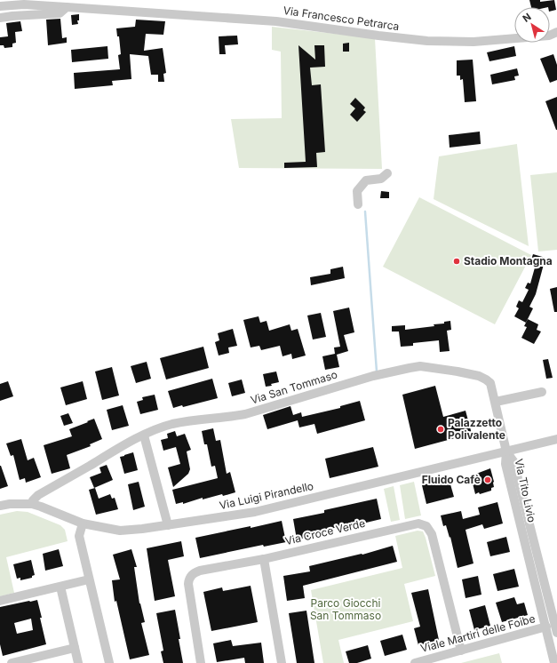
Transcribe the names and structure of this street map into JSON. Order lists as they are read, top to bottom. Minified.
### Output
{"streets":{"street":["Via Francesco Petrarca","Via San Tommaso","Via Tito Livio","Via Luigi Pirandello","Via Croce Verde","Viale Martiri delle Foibe"]},"crossings":[["Via San Tommaso","Via Tito Livio"],["Via San Tommaso","Via Luigi Pirandello"],["Via Tito Livio","Via Luigi Pirandello"],["Via Tito Livio","Viale Martiri delle Foibe"],["Via Croce Verde","Viale Martiri delle Foibe"]],"parks":["Parco Giocchi San Tommaso"],"places":["Stadio Montagna","Palazzetto Polivalente","Fluido Cafè"],"north":"top left"}
